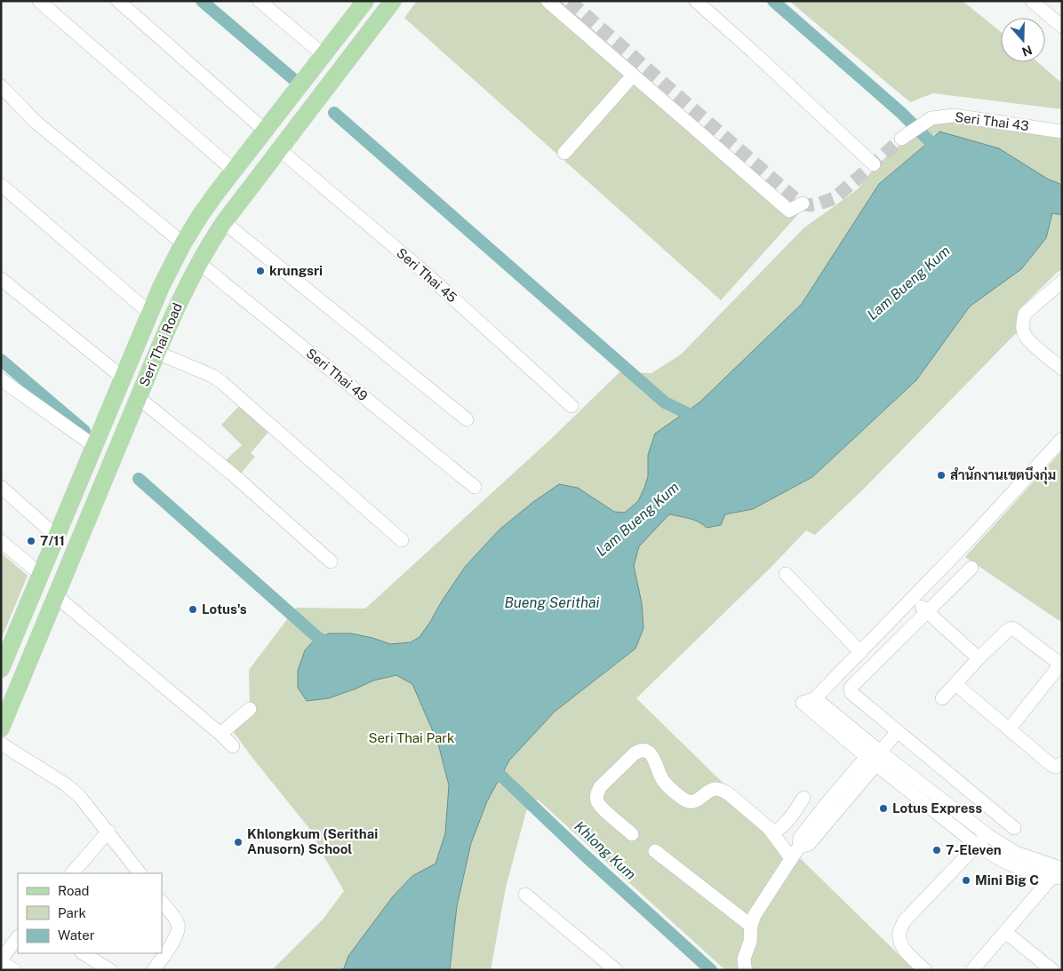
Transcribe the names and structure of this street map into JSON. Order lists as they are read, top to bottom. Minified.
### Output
{"streets":{"main road":["Seri Thai Road"],"street":["Seri Thai 43","Seri Thai 45","Seri Thai 49"]},"crossings":[["Seri Thai 45","Seri Thai Road"],["Seri Thai Road","Seri Thai 49"]],"water":["Lam Bueng Kum","Bueng Serithai","Khlong Kum"],"parks":["Seri Thai Park"],"places":["krungsri","สำนักงานเขตบึงกุ่ม","7/11","Lotus's","Lotus Express","Khlongkum (Serithai Anusorn) School","7-Eleven","Mini Big C"],"legend":["Road","Park","Water"],"north":"bottom"}
